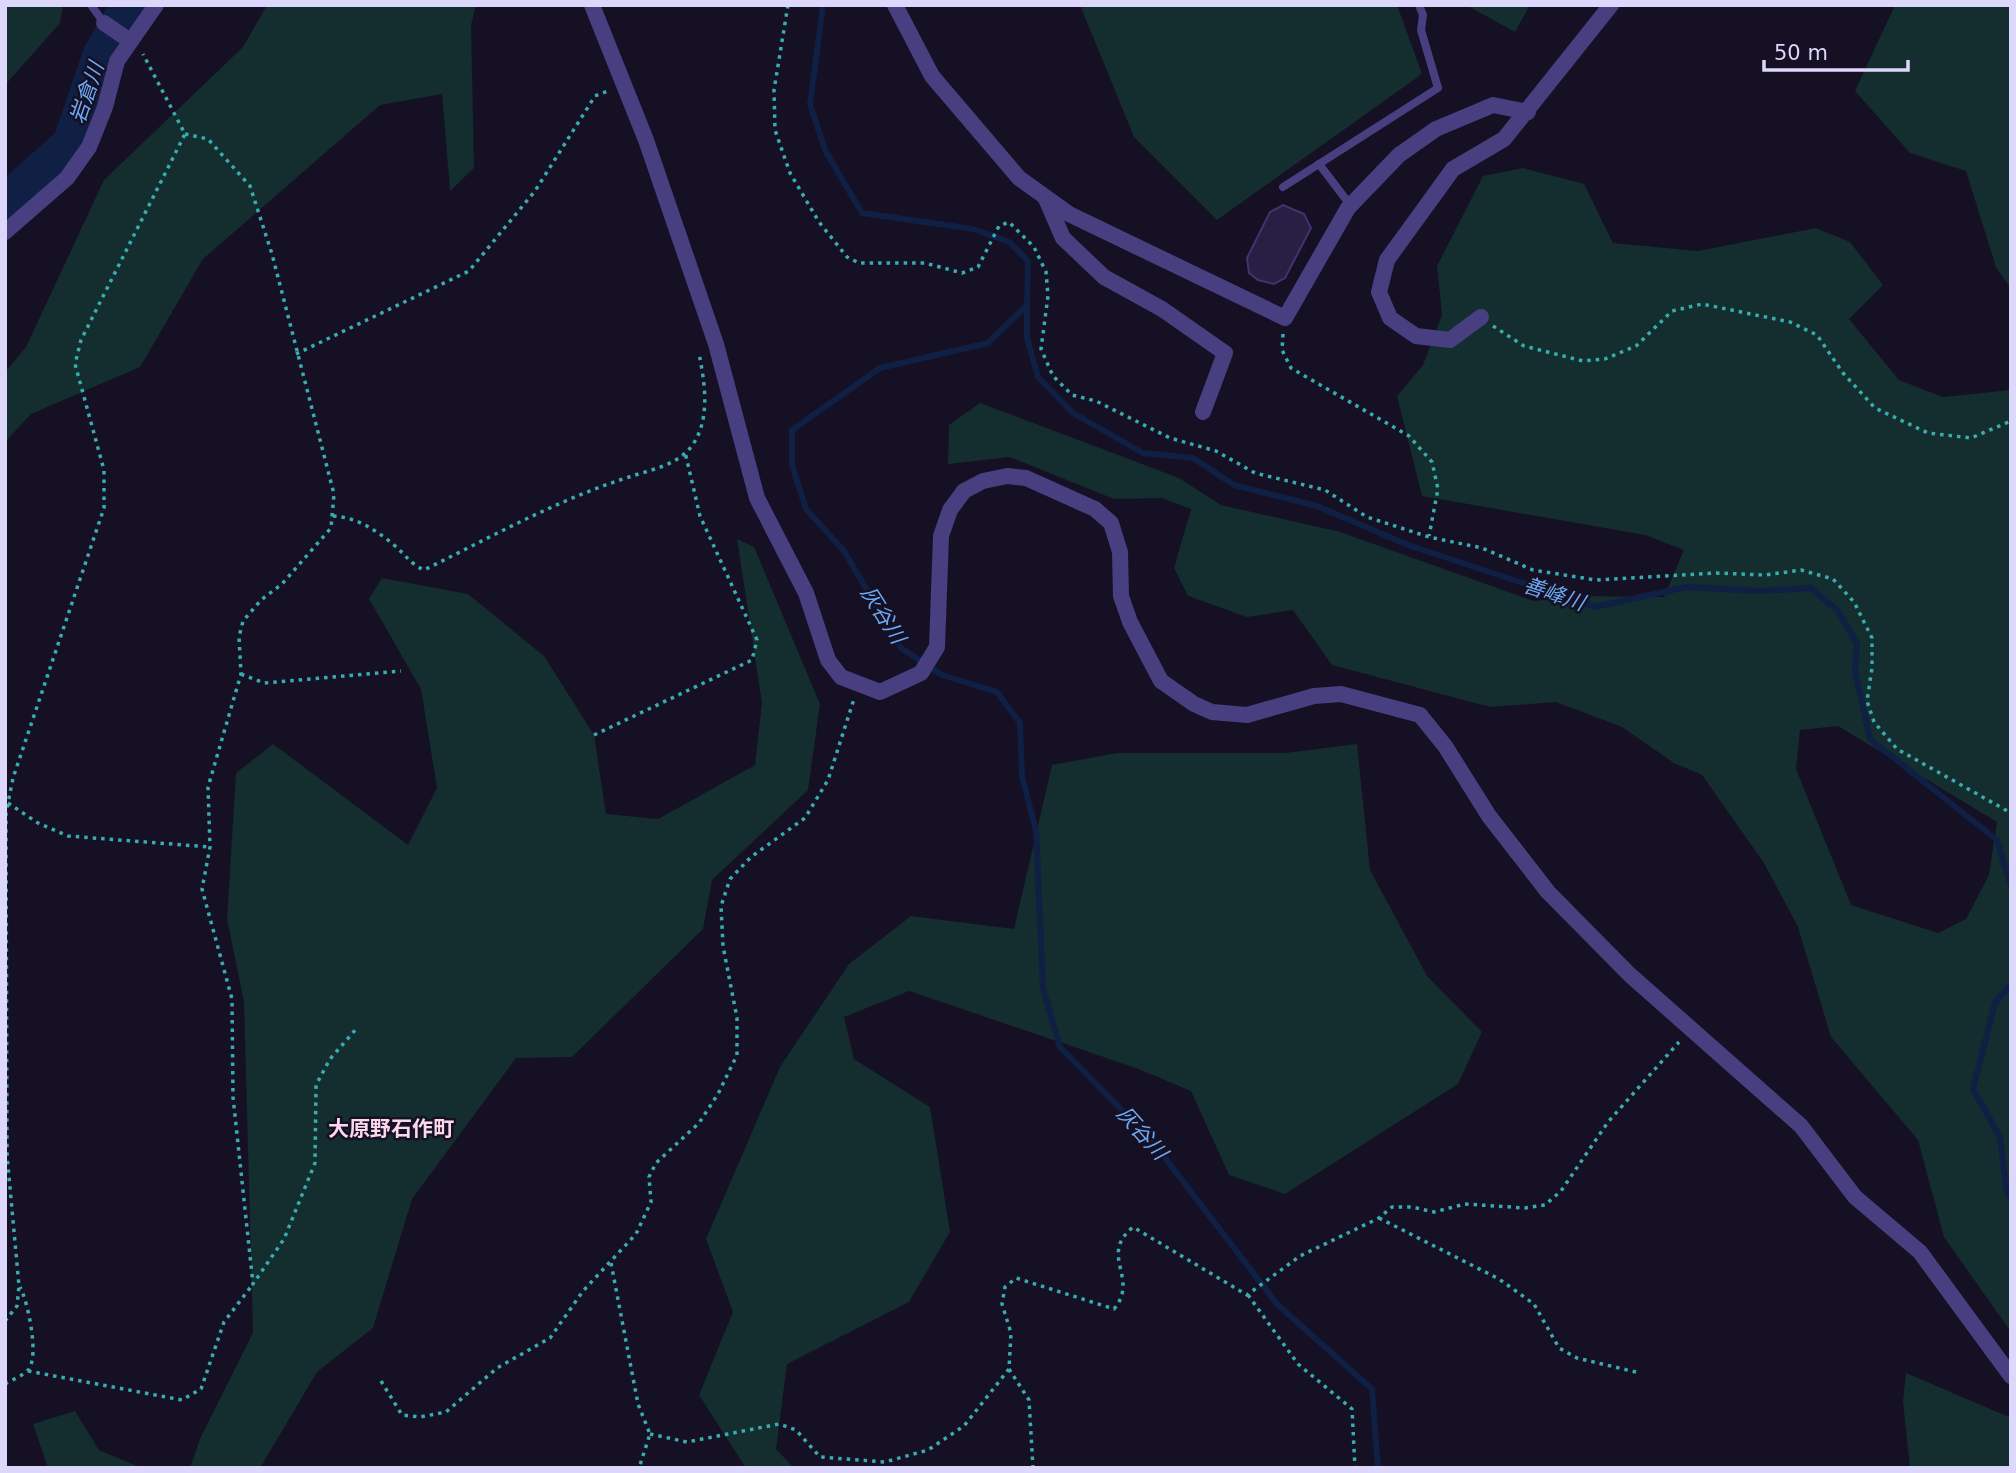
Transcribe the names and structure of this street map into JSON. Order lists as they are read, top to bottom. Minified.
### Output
{"districts":["大原野石作町"],"water":["岩倉川","善峰川","灰谷川"],"scale_bar":"50 m"}
